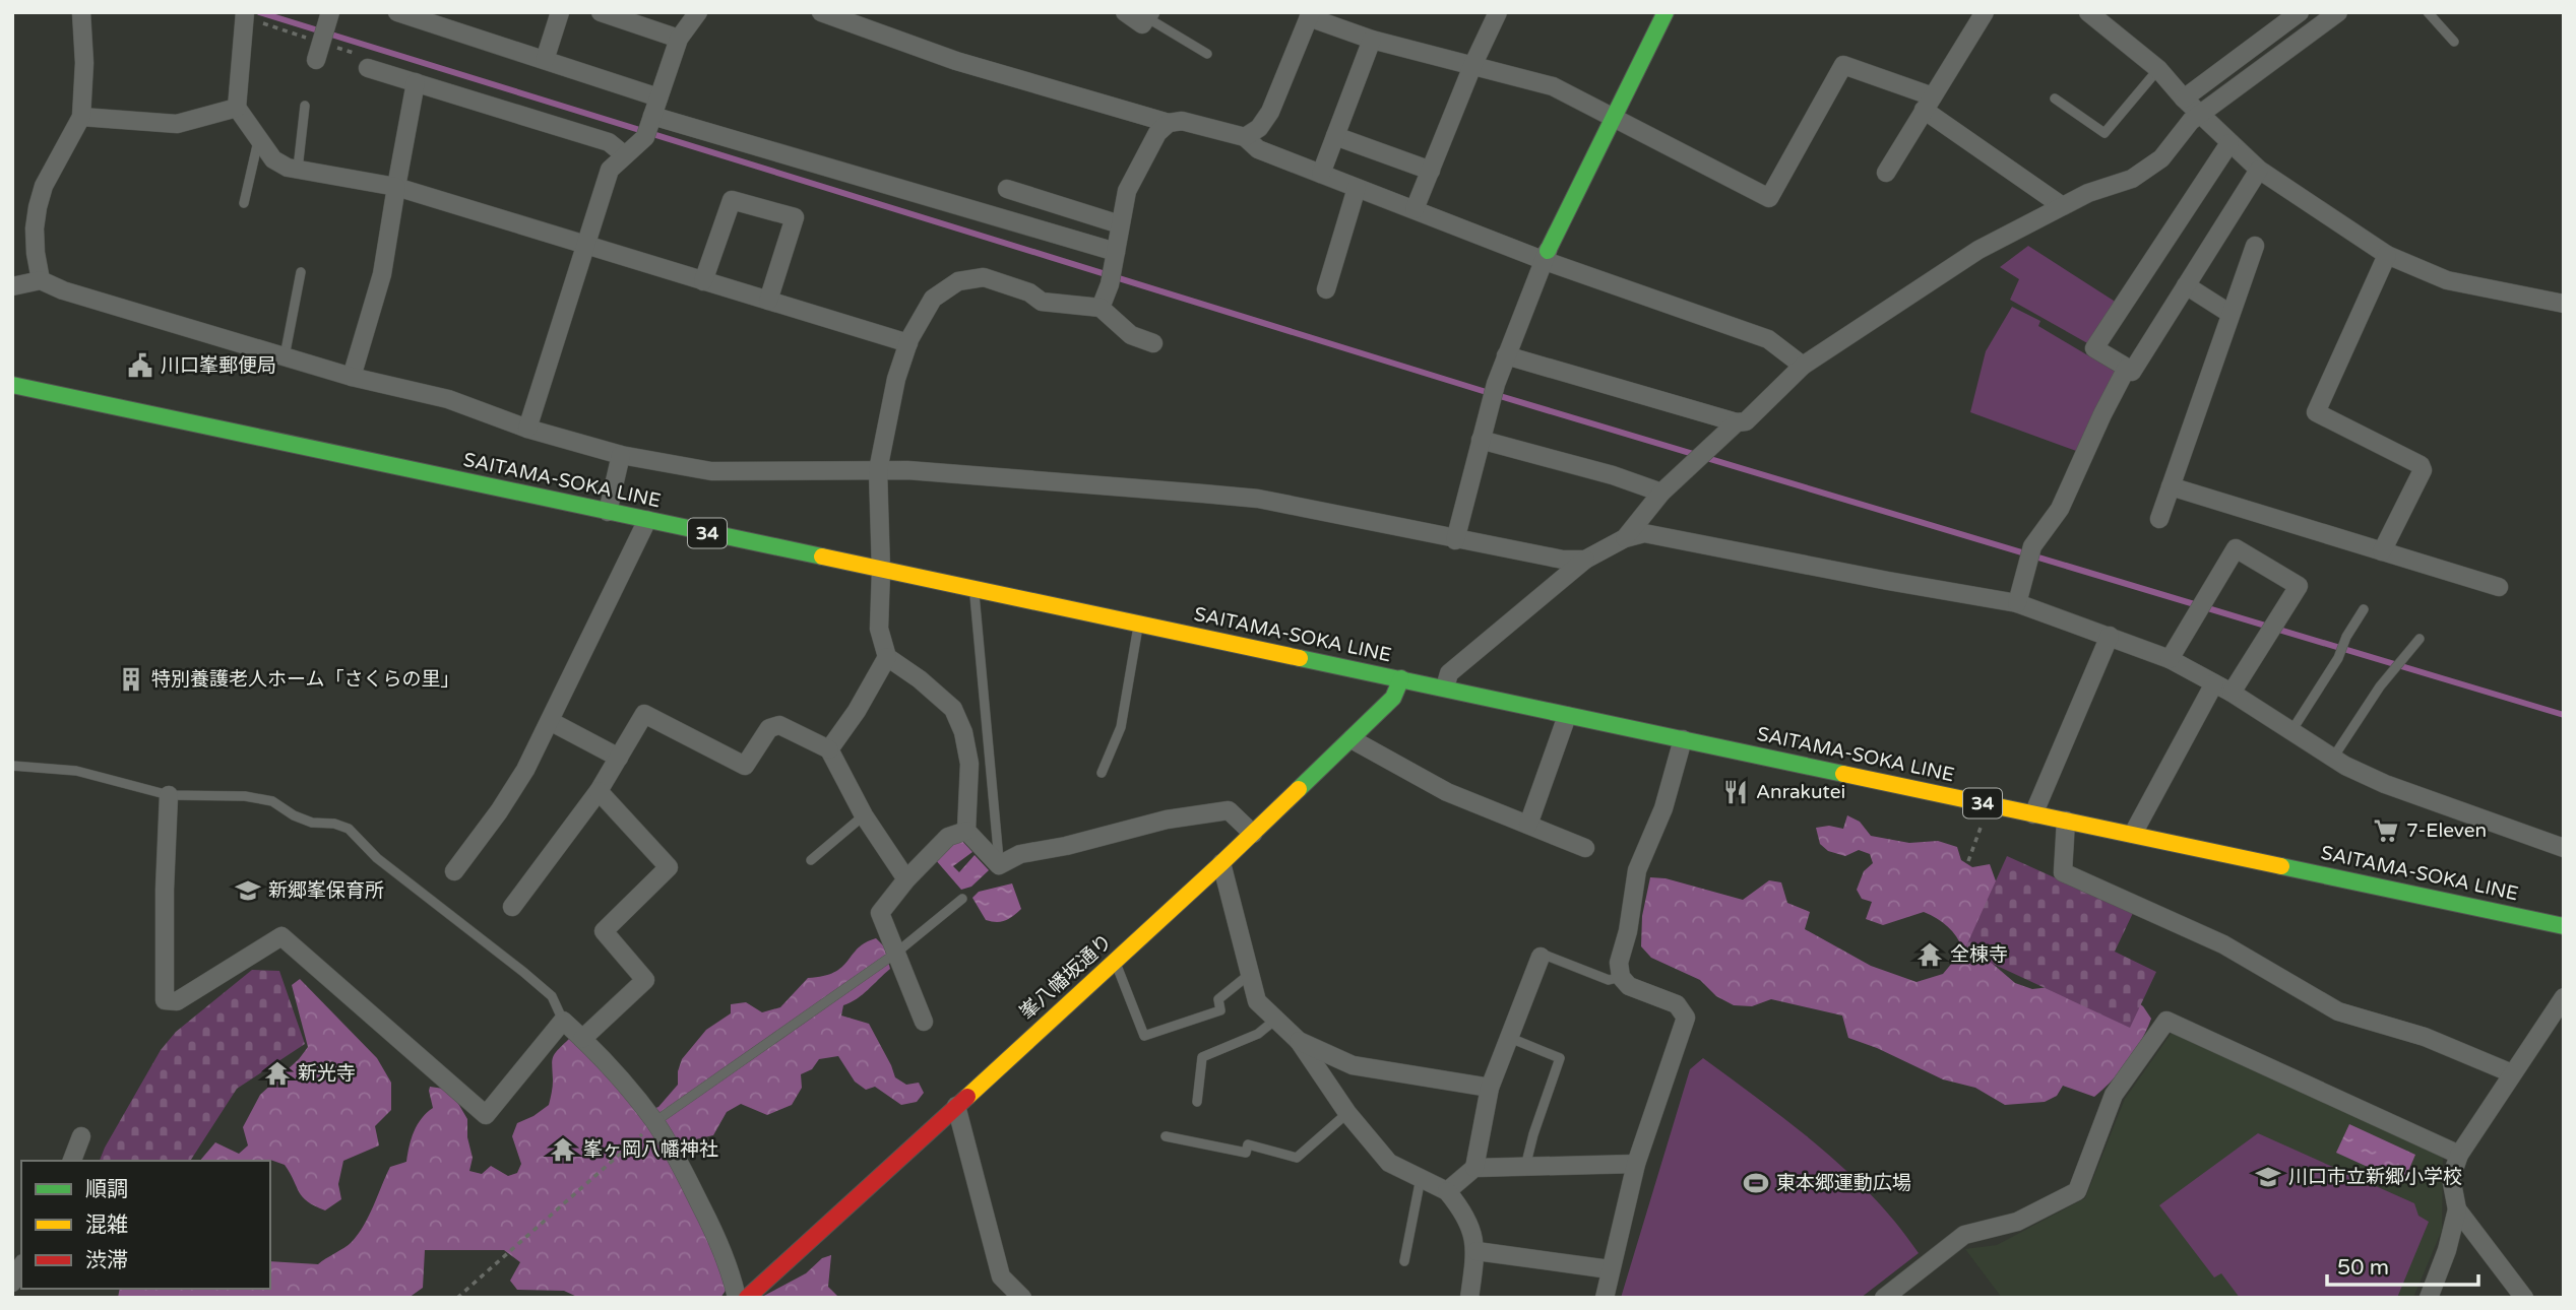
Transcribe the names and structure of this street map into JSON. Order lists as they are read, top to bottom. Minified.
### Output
{"streets":{"main road":["SAITAMA-SOKA LINE","34","峯八幡坂通り"]},"crossings":[["SAITAMA-SOKA LINE","峯八幡坂通り"]],"places":{"public building":["川口峯郵便局"],"building":["特別養護老人ホーム「さくらの里」"],"restaurant":["Anrakutei"],"supermarket":["7-Eleven"],"school or university":["新郷峯保育所","川口市立新郷小学校"],"temple":["全棟寺","新光寺","峯ヶ岡八幡神社"],"sports":["東本郷運動広場"]},"legend":["順調","混雑","渋滞"],"scale_bar":"50 m"}
